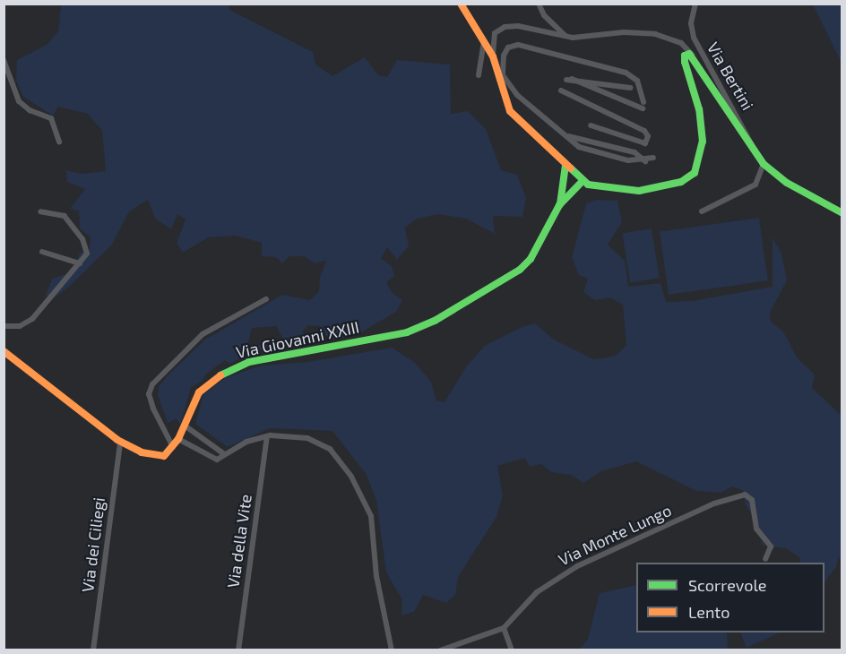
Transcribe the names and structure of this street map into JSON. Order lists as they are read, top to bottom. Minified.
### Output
{"streets":{"street":["Via Bertini","Via Giovanni XXIII","Via Monte Lungo","Via della Vite","Via dei Ciliegi"]},"legend":["Scorrevole","Lento"]}
